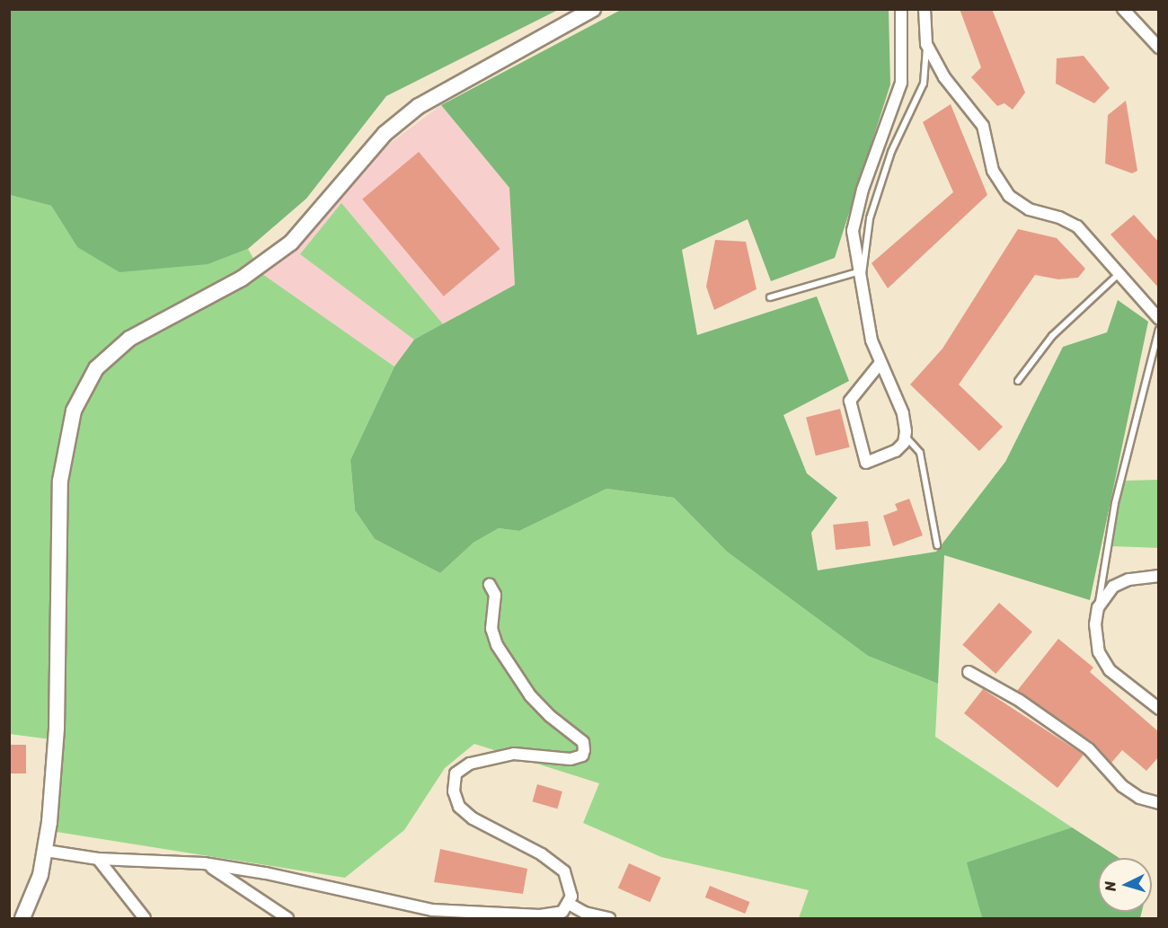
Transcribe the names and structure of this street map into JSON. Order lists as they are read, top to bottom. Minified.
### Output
{"north":"left"}
